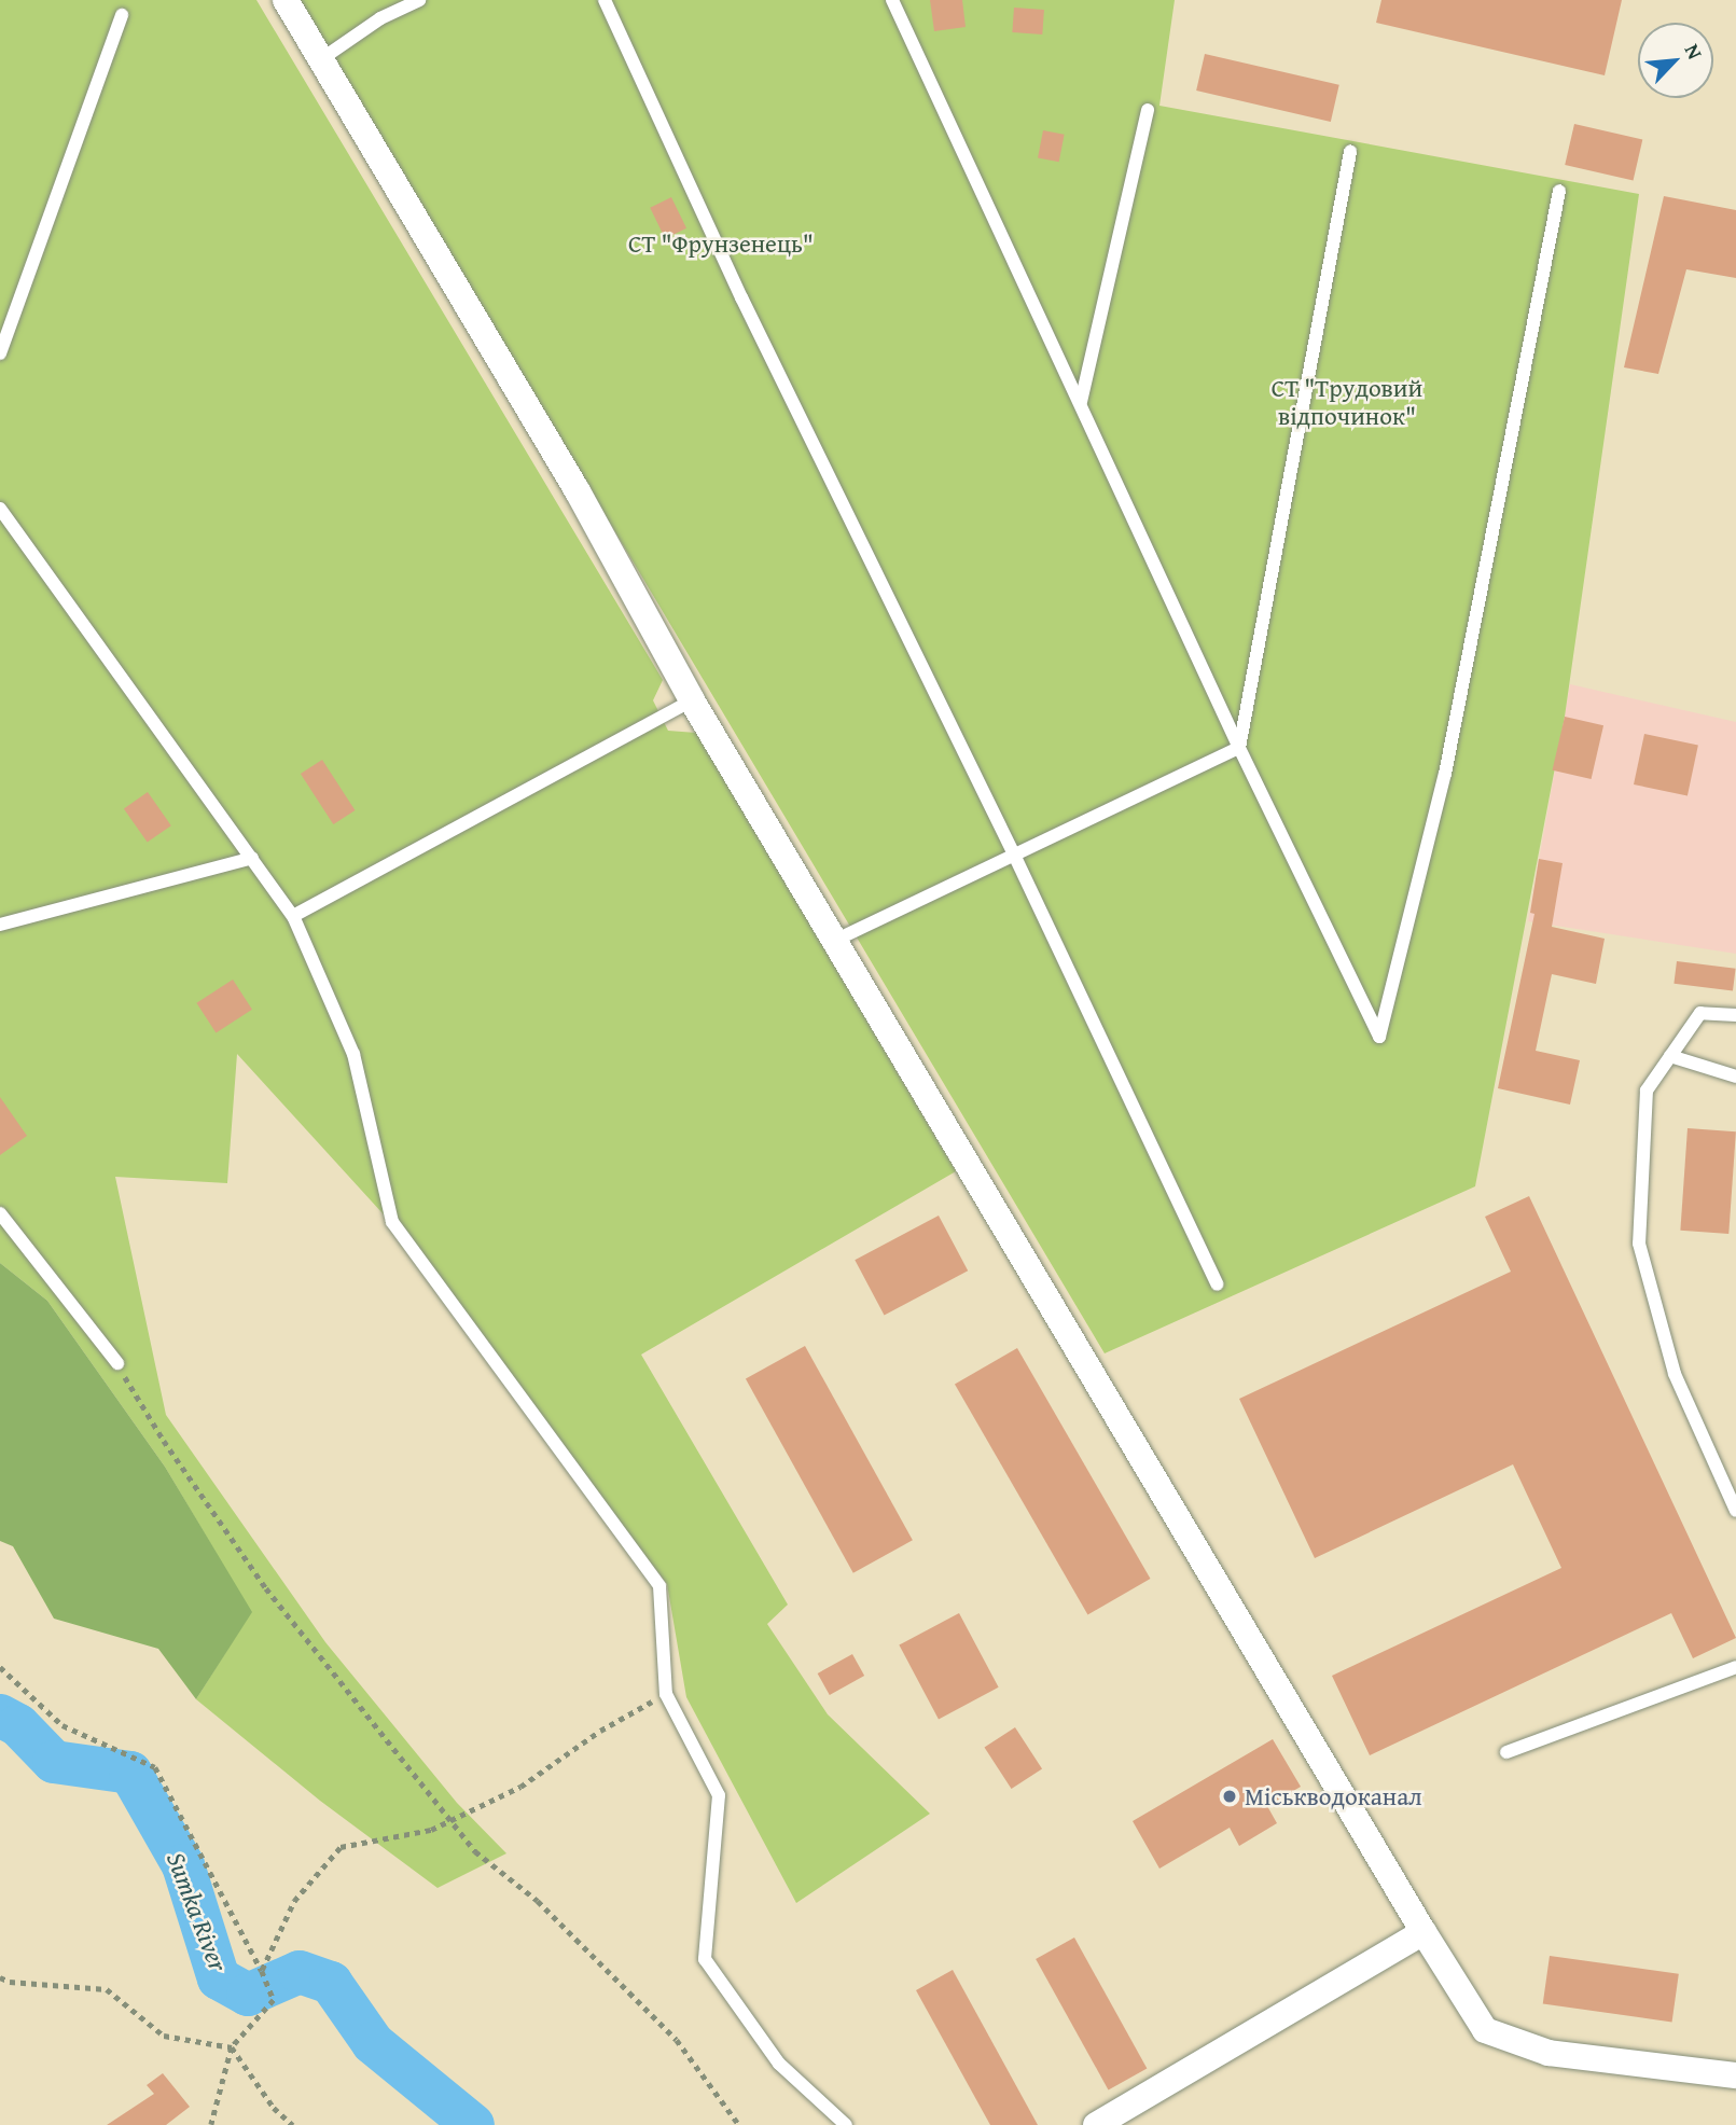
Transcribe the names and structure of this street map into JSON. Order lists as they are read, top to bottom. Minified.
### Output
{"water":["Sumka River"],"parks":["СТ \"Фрунзенець\"","СТ \"Трудовий відпочинок\""],"places":["Міськводоканал"],"north":"top right"}
